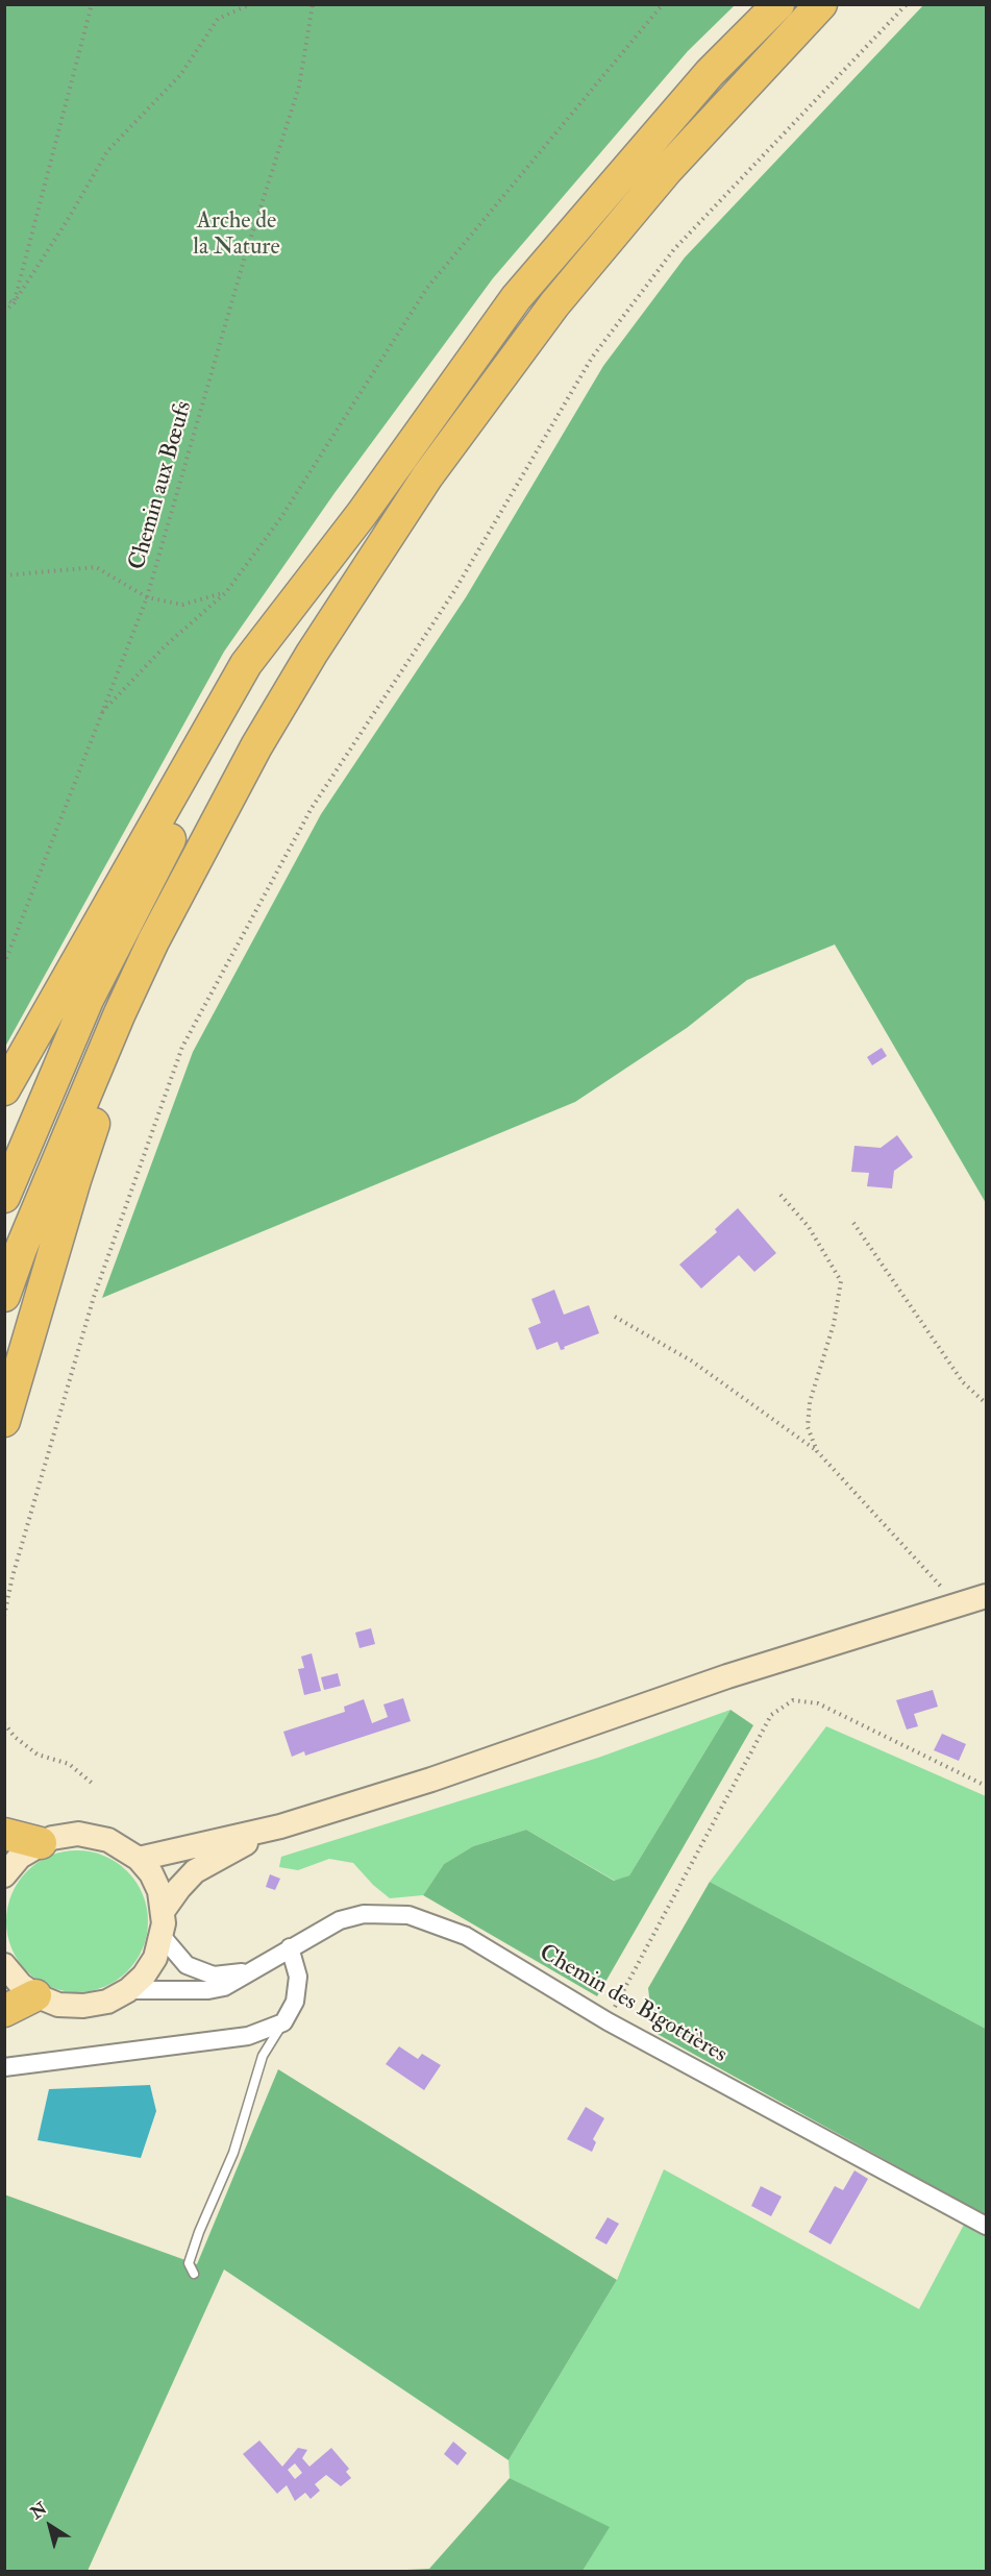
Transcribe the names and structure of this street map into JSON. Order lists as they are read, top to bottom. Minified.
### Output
{"streets":{"street":["Chemin des Bigottières"],"path":["Chemin aux Bœufs"]},"parks":["Arche de la Nature"],"north":"top left"}
